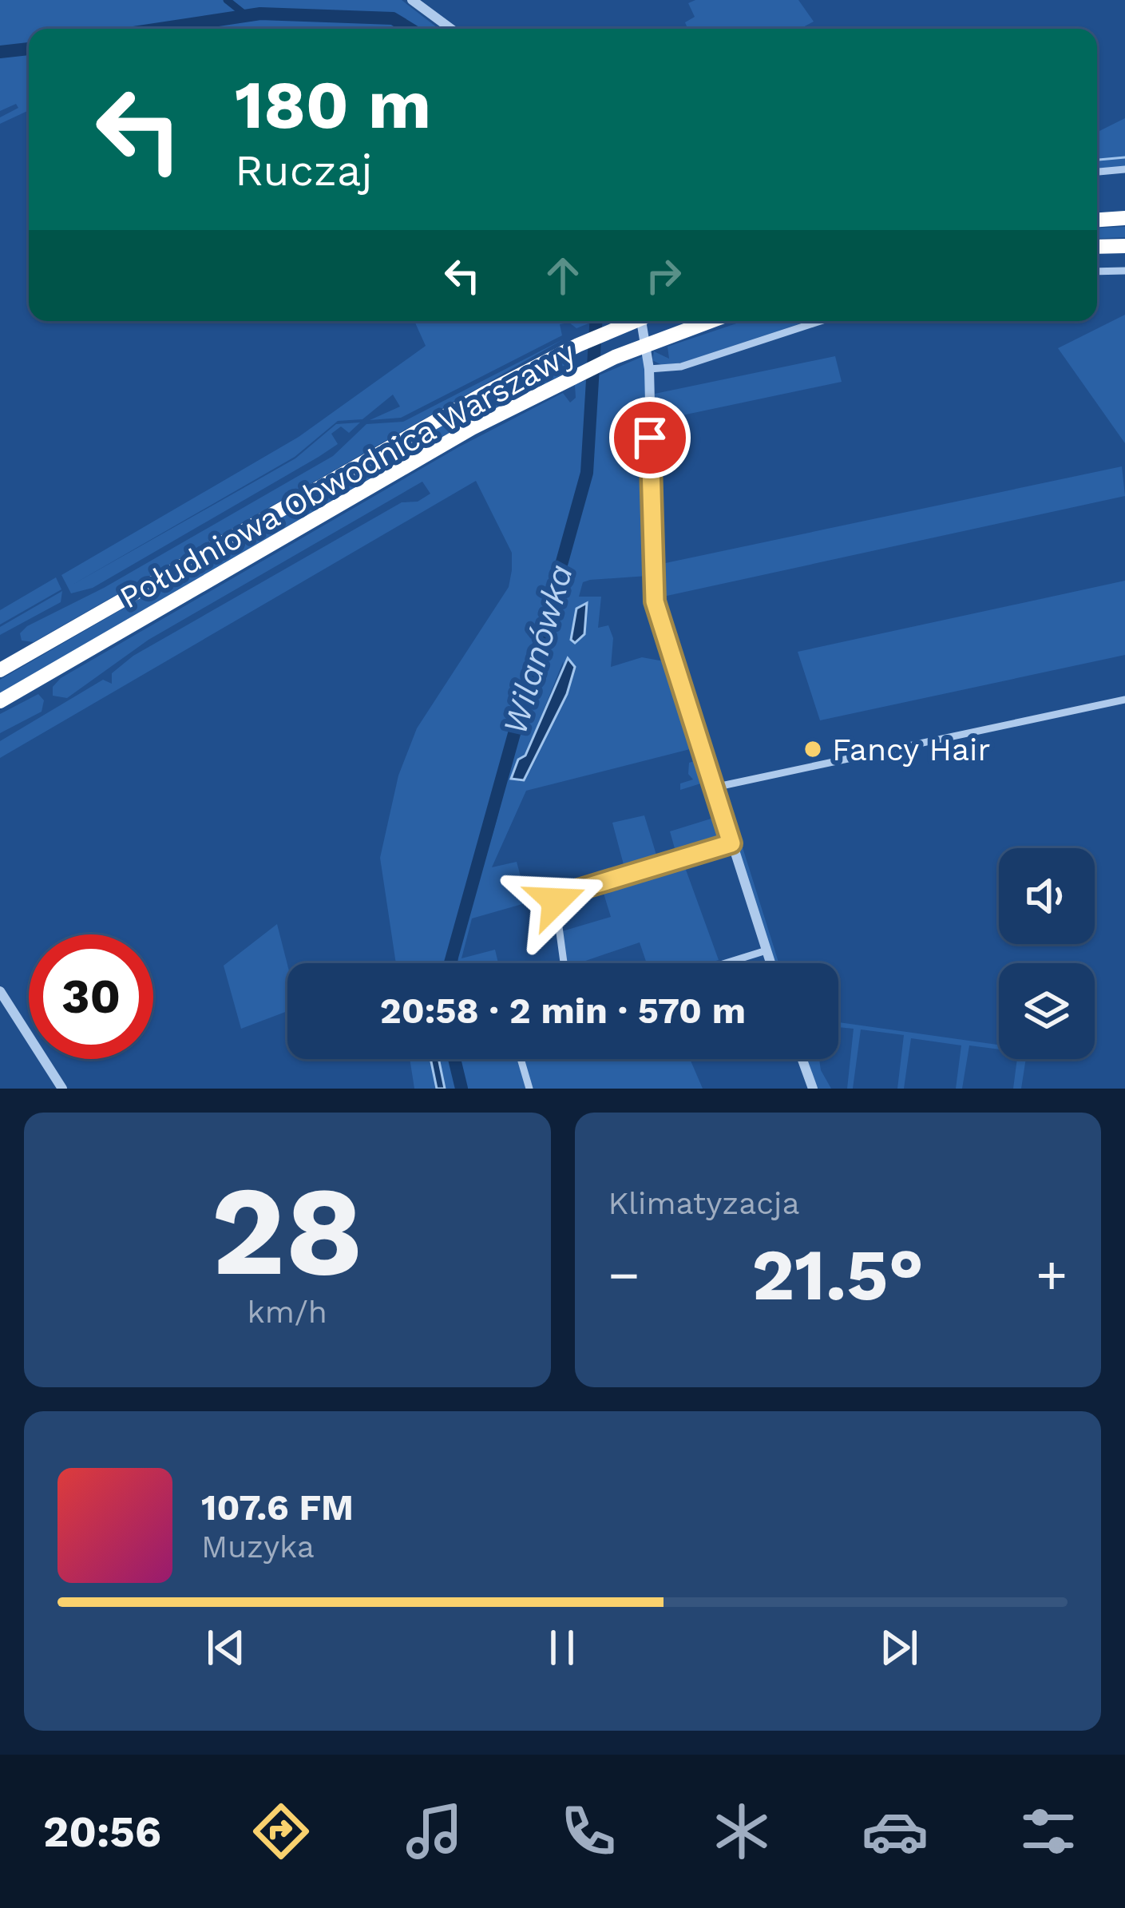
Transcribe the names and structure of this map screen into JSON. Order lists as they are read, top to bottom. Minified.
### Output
{"streets":{"highway":["Południowa Obwodnica Warszawy"]},"water":["Wilanówka"],"places":["Fancy Hair"],"page":{"turn":["180 m","Ruczaj"],"limit":"30","trip":"20:58 · 2 min · 570 m","tile":[["28","km/h"],"Klimatyzacja"],"heat":["−","21.5°","+"],"song":["107.6 FM","Muzyka"],"tabs":"20:56"}}
